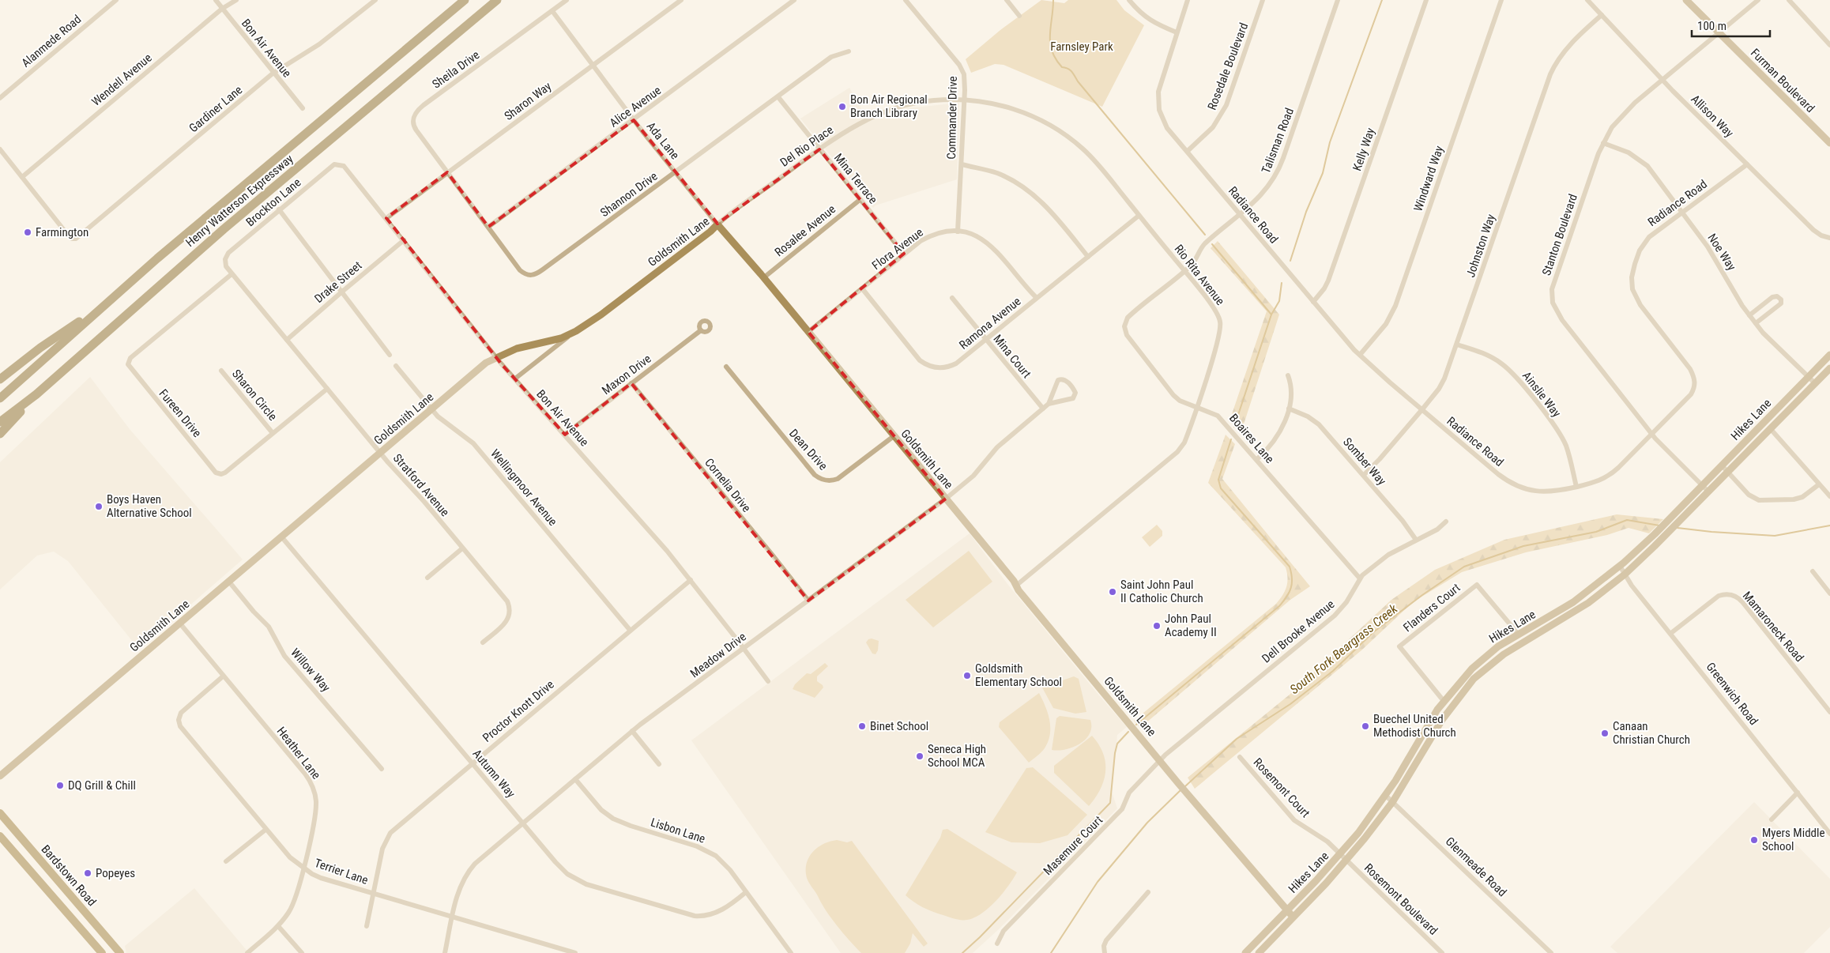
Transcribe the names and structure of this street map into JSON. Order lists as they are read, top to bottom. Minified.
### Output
{"streets":{"highway":["Henry Watterson Expressway"],"main road":["Bardstown Road"],"street":["Alanmede Road","Bon Air Avenue","Rosedale Boulevard","Sheila Drive","Wendell Avenue","Furman Boulevard","Sharon Way","Alice Avenue","Gardiner Lane","Allison Way","Commander Drive","Ada Lane","Talisman Road","Del Rio Place","Kelly Way","Mina Terrace","Windward Way","Shannon Drive","Brockton Lane","Radiance Road","Rosalee Avenue","Stanton Boulevard","Goldsmith Lane","Johnston Way","Flora Avenue","Noe Way","Rio Rita Avenue","Drake Street","Ramona Avenue","Mina Court","Maxon Drive","Ainslie Way","Sharon Circle","Fureen Drive","Hikes Lane","Boaires Lane","Dean Drive","Somber Way","Stratford Avenue","Cornelia Drive","Wellingmoor Avenue","Flanders Court","Mamaroneck Road","Dell Brooke Avenue","Meadow Drive","Willow Way","Greenwich Road","Proctor Knott Drive","Heather Lane","Autumn Way","Rosemont Court","Lisbon Lane","Masemure Court","Glenmeade Road","Terrier Lane","Rosemont Boulevard"]},"crossings":[["Bon Air Avenue","Wendell Avenue"],["Bon Air Avenue","Sharon Way"],["Bon Air Avenue","Gardiner Lane"],["Bon Air Avenue","Brockton Lane"],["Bon Air Avenue","Goldsmith Lane"],["Bon Air Avenue","Drake Street"],["Bon Air Avenue","Maxon Drive"],["Bon Air Avenue","Meadow Drive"],["Bon Air Avenue","Proctor Knott Drive"],["Rosedale Boulevard","Radiance Road"],["Sheila Drive","Sharon Way"],["Sheila Drive","Ada Lane"],["Sheila Drive","Shannon Drive"],["Wendell Avenue","Gardiner Lane"],["Furman Boulevard","Stanton Boulevard"],["Sharon Way","Ada Lane"],["Sharon Way","Shannon Drive"],["Alice Avenue","Ada Lane"],["Alice Avenue","Shannon Drive"],["Allison Way","Radiance Road"],["Allison Way","Stanton Boulevard"],["Allison Way","Johnston Way"],["Commander Drive","Del Rio Place"],["Commander Drive","Flora Avenue"],["Commander Drive","Rio Rita Avenue"],["Ada Lane","Del Rio Place"],["Ada Lane","Shannon Drive"],["Ada Lane","Goldsmith Lane"],["Talisman Road","Radiance Road"],["Talisman Road","Rio Rita Avenue"],["Talisman Road","Boaires Lane"],["Del Rio Place","Mina Terrace"],["Del Rio Place","Goldsmith Lane"],["Del Rio Place","Rio Rita Avenue"],["Kelly Way","Radiance Road"],["Mina Terrace","Shannon Drive"],["Mina Terrace","Rosalee Avenue"],["Mina Terrace","Flora Avenue"],["Windward Way","Radiance Road"],["Brockton Lane","Stratford Avenue"],["Radiance Road","Stanton Boulevard"],["Radiance Road","Johnston Way"],["Radiance Road","Noe Way"],["Radiance Road","Ainslie Way"],["Rosalee Avenue","Goldsmith Lane"],["Stanton Boulevard","Noe Way"],["Stanton Boulevard","Hikes Lane"],["Goldsmith Lane","Flora Avenue"],["Goldsmith Lane","Rio Rita Avenue"],["Goldsmith Lane","Hikes Lane"],["Goldsmith Lane","Dean Drive"],["Goldsmith Lane","Stratford Avenue"],["Goldsmith Lane","Wellingmoor Avenue"],["Goldsmith Lane","Dell Brooke Avenue"],["Goldsmith Lane","Meadow Drive"],["Goldsmith Lane","Willow Way"],["Goldsmith Lane","Heather Lane"],["Goldsmith Lane","Autumn Way"],["Goldsmith Lane","Masemure Court"],["Johnston Way","Ainslie Way"],["Johnston Way","Somber Way"],["Flora Avenue","Ramona Avenue"],["Noe Way","Hikes Lane"],["Rio Rita Avenue","Ramona Avenue"],["Rio Rita Avenue","Boaires Lane"],["Drake Street","Stratford Avenue"],["Ramona Avenue","Mina Court"],["Mina Court","Meadow Drive"],["Maxon Drive","Cornelia Drive"],["Sharon Circle","Fureen Drive"],["Fureen Drive","Stratford Avenue"],["Hikes Lane","Flanders Court"],["Hikes Lane","Greenwich Road"],["Hikes Lane","Rosemont Court"],["Hikes Lane","Glenmeade Road"],["Hikes Lane","Rosemont Boulevard"],["Boaires Lane","Dell Brooke Avenue"],["Somber Way","Dell Brooke Avenue"],["Cornelia Drive","Meadow Drive"],["Wellingmoor Avenue","Proctor Knott Drive"],["Mamaroneck Road","Greenwich Road"],["Dell Brooke Avenue","Masemure Court"],["Meadow Drive","Autumn Way"],["Meadow Drive","Lisbon Lane"],["Meadow Drive","Terrier Lane"],["Proctor Knott Drive","Autumn Way"],["Proctor Knott Drive","Terrier Lane"],["Heather Lane","Terrier Lane"],["Autumn Way","Lisbon Lane"],["Rosemont Court","Rosemont Boulevard"]],"water":["South Fork Beargrass Creek"],"parks":["Farnsley Park"],"places":["Bon Air Regional Branch Library","Farmington","Boys Haven Alternative School","Saint John Paul II Catholic Church","John Paul Academy II","Goldsmith Elementary School","Binet School","Buechel United Methodist Church","Canaan Christian Church","Seneca High School MCA","DQ Grill & Chill","Myers Middle School","Popeyes"],"scale_bar":"100 m"}
